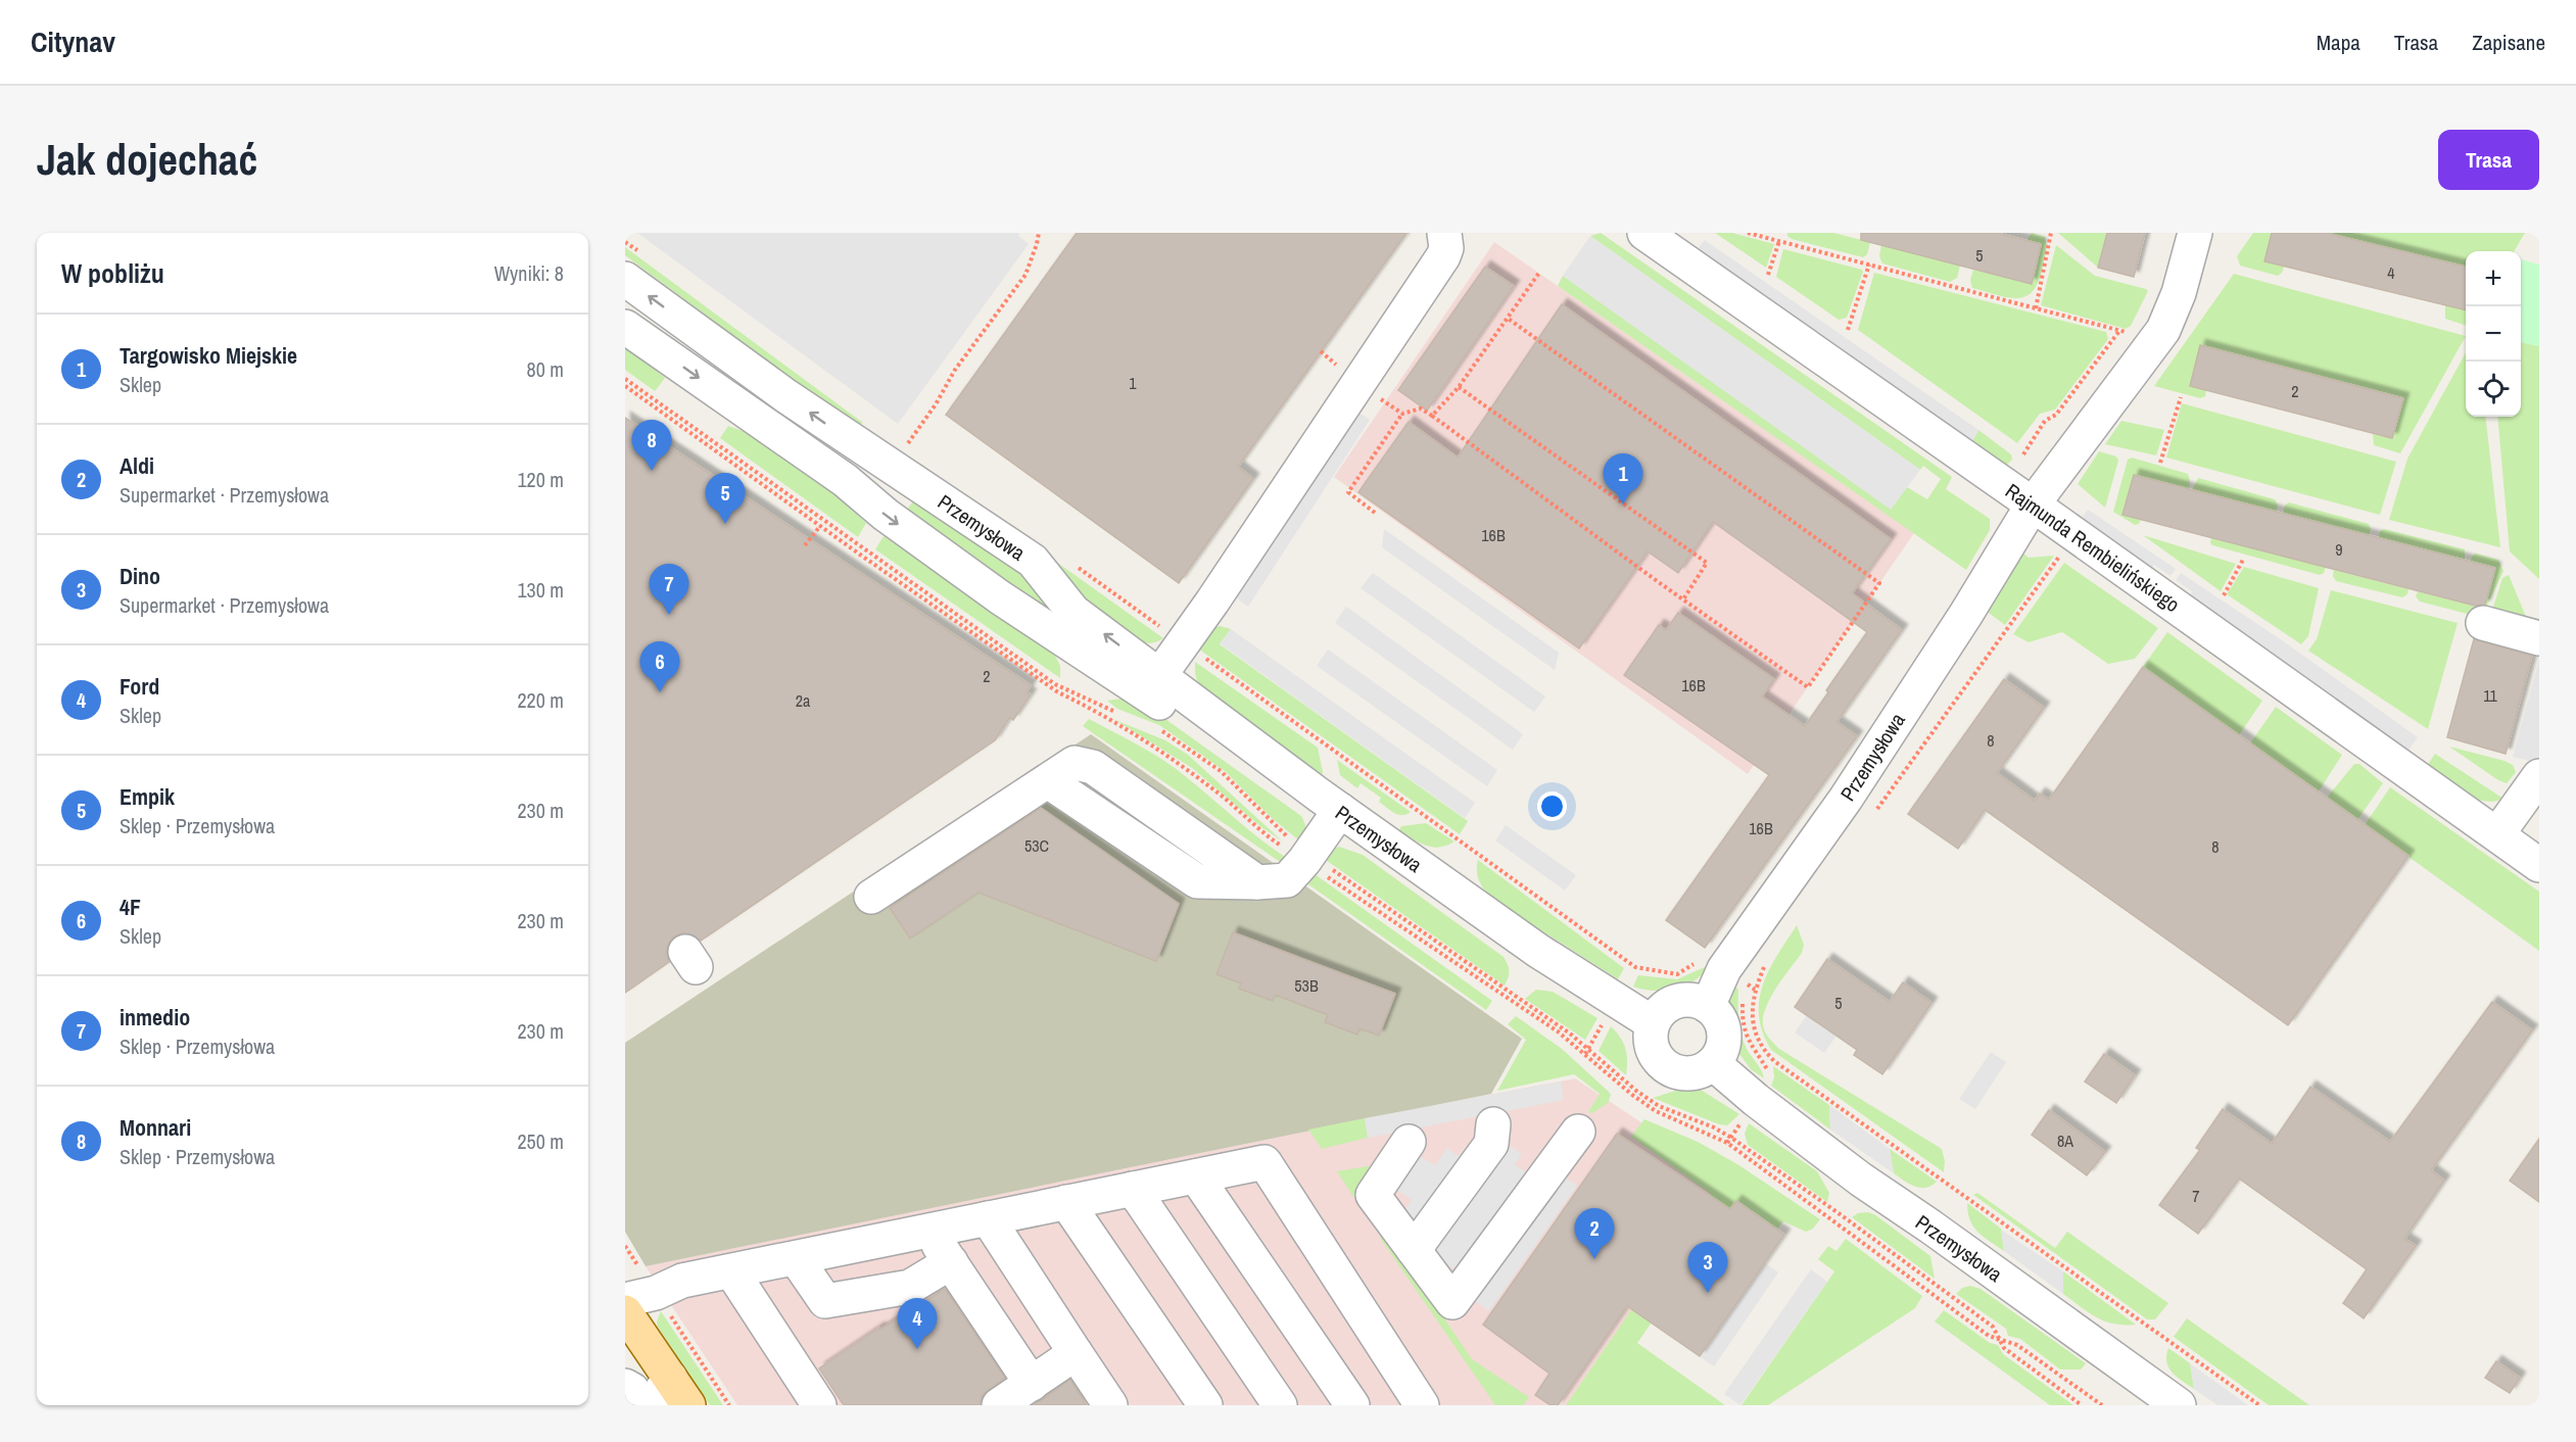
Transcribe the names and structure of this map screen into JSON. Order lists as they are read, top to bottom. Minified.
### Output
{"streets":{"street":["Przemysłowa","Rajmunda Rembielińskiego"]},"crossings":[["Przemysłowa","Rajmunda Rembielińskiego"]],"house_numbers":["5","4","1","2","16B","9","2","16B","11","2a","8","16B","53C","8","53B","5","8A","7"],"page":{"header":"Citynav","nav":["Mapa","Trasa","Zapisane"],"buttons":"Trasa","title":"Jak dojechać","heading":["W pobliżu","Wyniki: 8"],"map_buttons":["+","−"],"list":[{"mark":"1","name":"Targowisko Miejskie","note":"Sklep","value":"80 m"},{"mark":"2","name":"Aldi","note":"Supermarket · Przemysłowa","value":"120 m"},{"mark":"3","name":"Dino","note":"Supermarket · Przemysłowa","value":"130 m"},{"mark":"4","name":"Ford","note":"Sklep","value":"220 m"},{"mark":"5","name":"Empik","note":"Sklep · Przemysłowa","value":"230 m"},{"mark":"6","name":"4F","note":"Sklep","value":"230 m"},{"mark":"7","name":"inmedio","note":"Sklep · Przemysłowa","value":"230 m"},{"mark":"8","name":"Monnari","note":"Sklep · Przemysłowa","value":"250 m"}],"pins":["8","1","5","7","6","2","3","4"]}}
